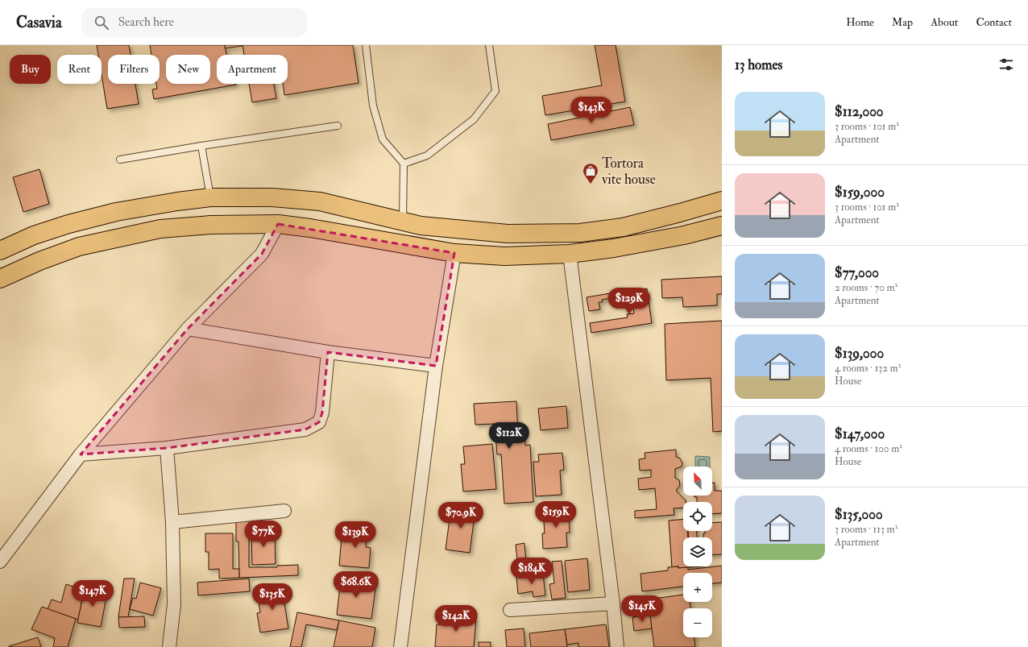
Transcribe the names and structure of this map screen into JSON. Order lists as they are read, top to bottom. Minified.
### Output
{"places":{"shop":["Tortora vite house"]},"north":"top left","page":{"header":"Casavia","search":"Search here","nav":["Home","Map","About","Contact"],"heading":"13 homes","chip":["Buy","Rent","Filters","New","Apartment"],"list":[{"name":"$112,000","note":"3 rooms · 101 m² · Apartment"},{"name":"$159,000","note":"3 rooms · 101 m² · Apartment"},{"name":"$77,000","note":"2 rooms · 70 m² · Apartment"},{"name":"$139,000","note":"4 rooms · 132 m² · House"},{"name":"$147,000","note":"4 rooms · 100 m² · House"},{"name":"$135,000","note":"3 rooms · 113 m² · Apartment"}],"price":["$143K","$129K","$112K","$159K","$70.9K","$77K","$139K","$184K","$68.6K","$147K","$135K","$145K","$142K"],"map_buttons":["+","−"]}}
